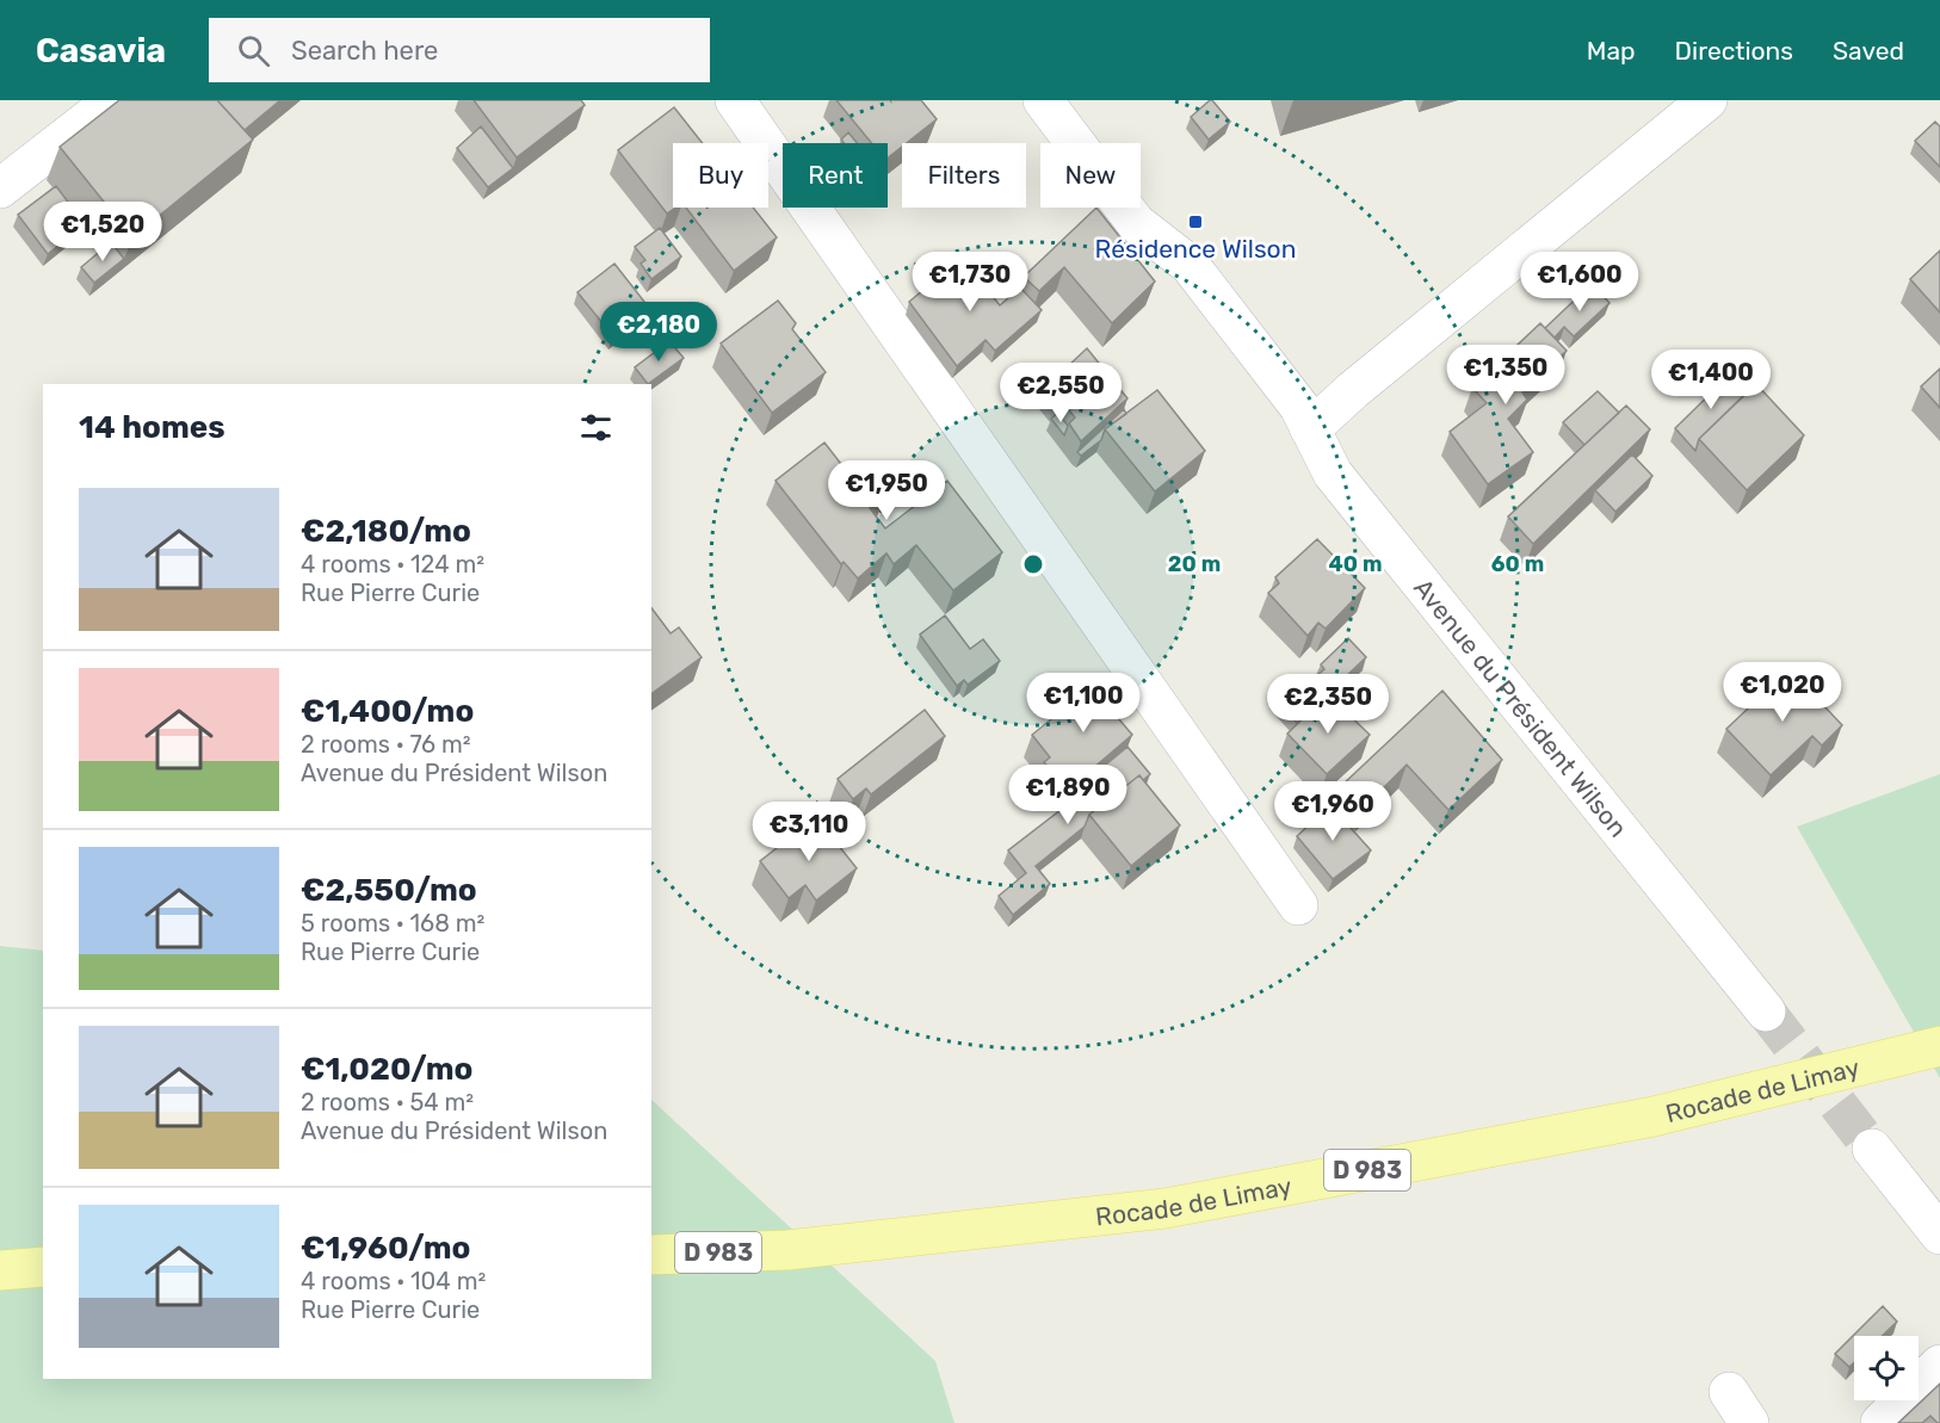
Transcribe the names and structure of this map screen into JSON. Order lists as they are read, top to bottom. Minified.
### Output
{"streets":{"main road":["Rocade de Limay","D 983"],"street":["Avenue du Président Wilson"]},"places":{"transit":["Résidence Wilson"]},"page":{"header":"Casavia","search":"Search here","nav":["Map","Directions","Saved"],"chip":["Buy","Rent","Filters","New"],"price":["€1,520","€1,730","€1,600","€2,180","€1,350","€1,400","€2,550","€1,950","€1,020","€1,100","€2,350","€1,890","€1,960","€3,110"],"heading":"14 homes","list":[{"name":"€2,180/mo","note":"4 rooms · 124 m² · Rue Pierre Curie"},{"name":"€1,400/mo","note":"2 rooms · 76 m² · Avenue du Président Wilson"},{"name":"€2,550/mo","note":"5 rooms · 168 m² · Rue Pierre Curie"},{"name":"€1,020/mo","note":"2 rooms · 54 m² · Avenue du Président Wilson"},{"name":"€1,960/mo","note":"4 rooms · 104 m² · Rue Pierre Curie"}]},"rings":["20 m","40 m","60 m"]}
